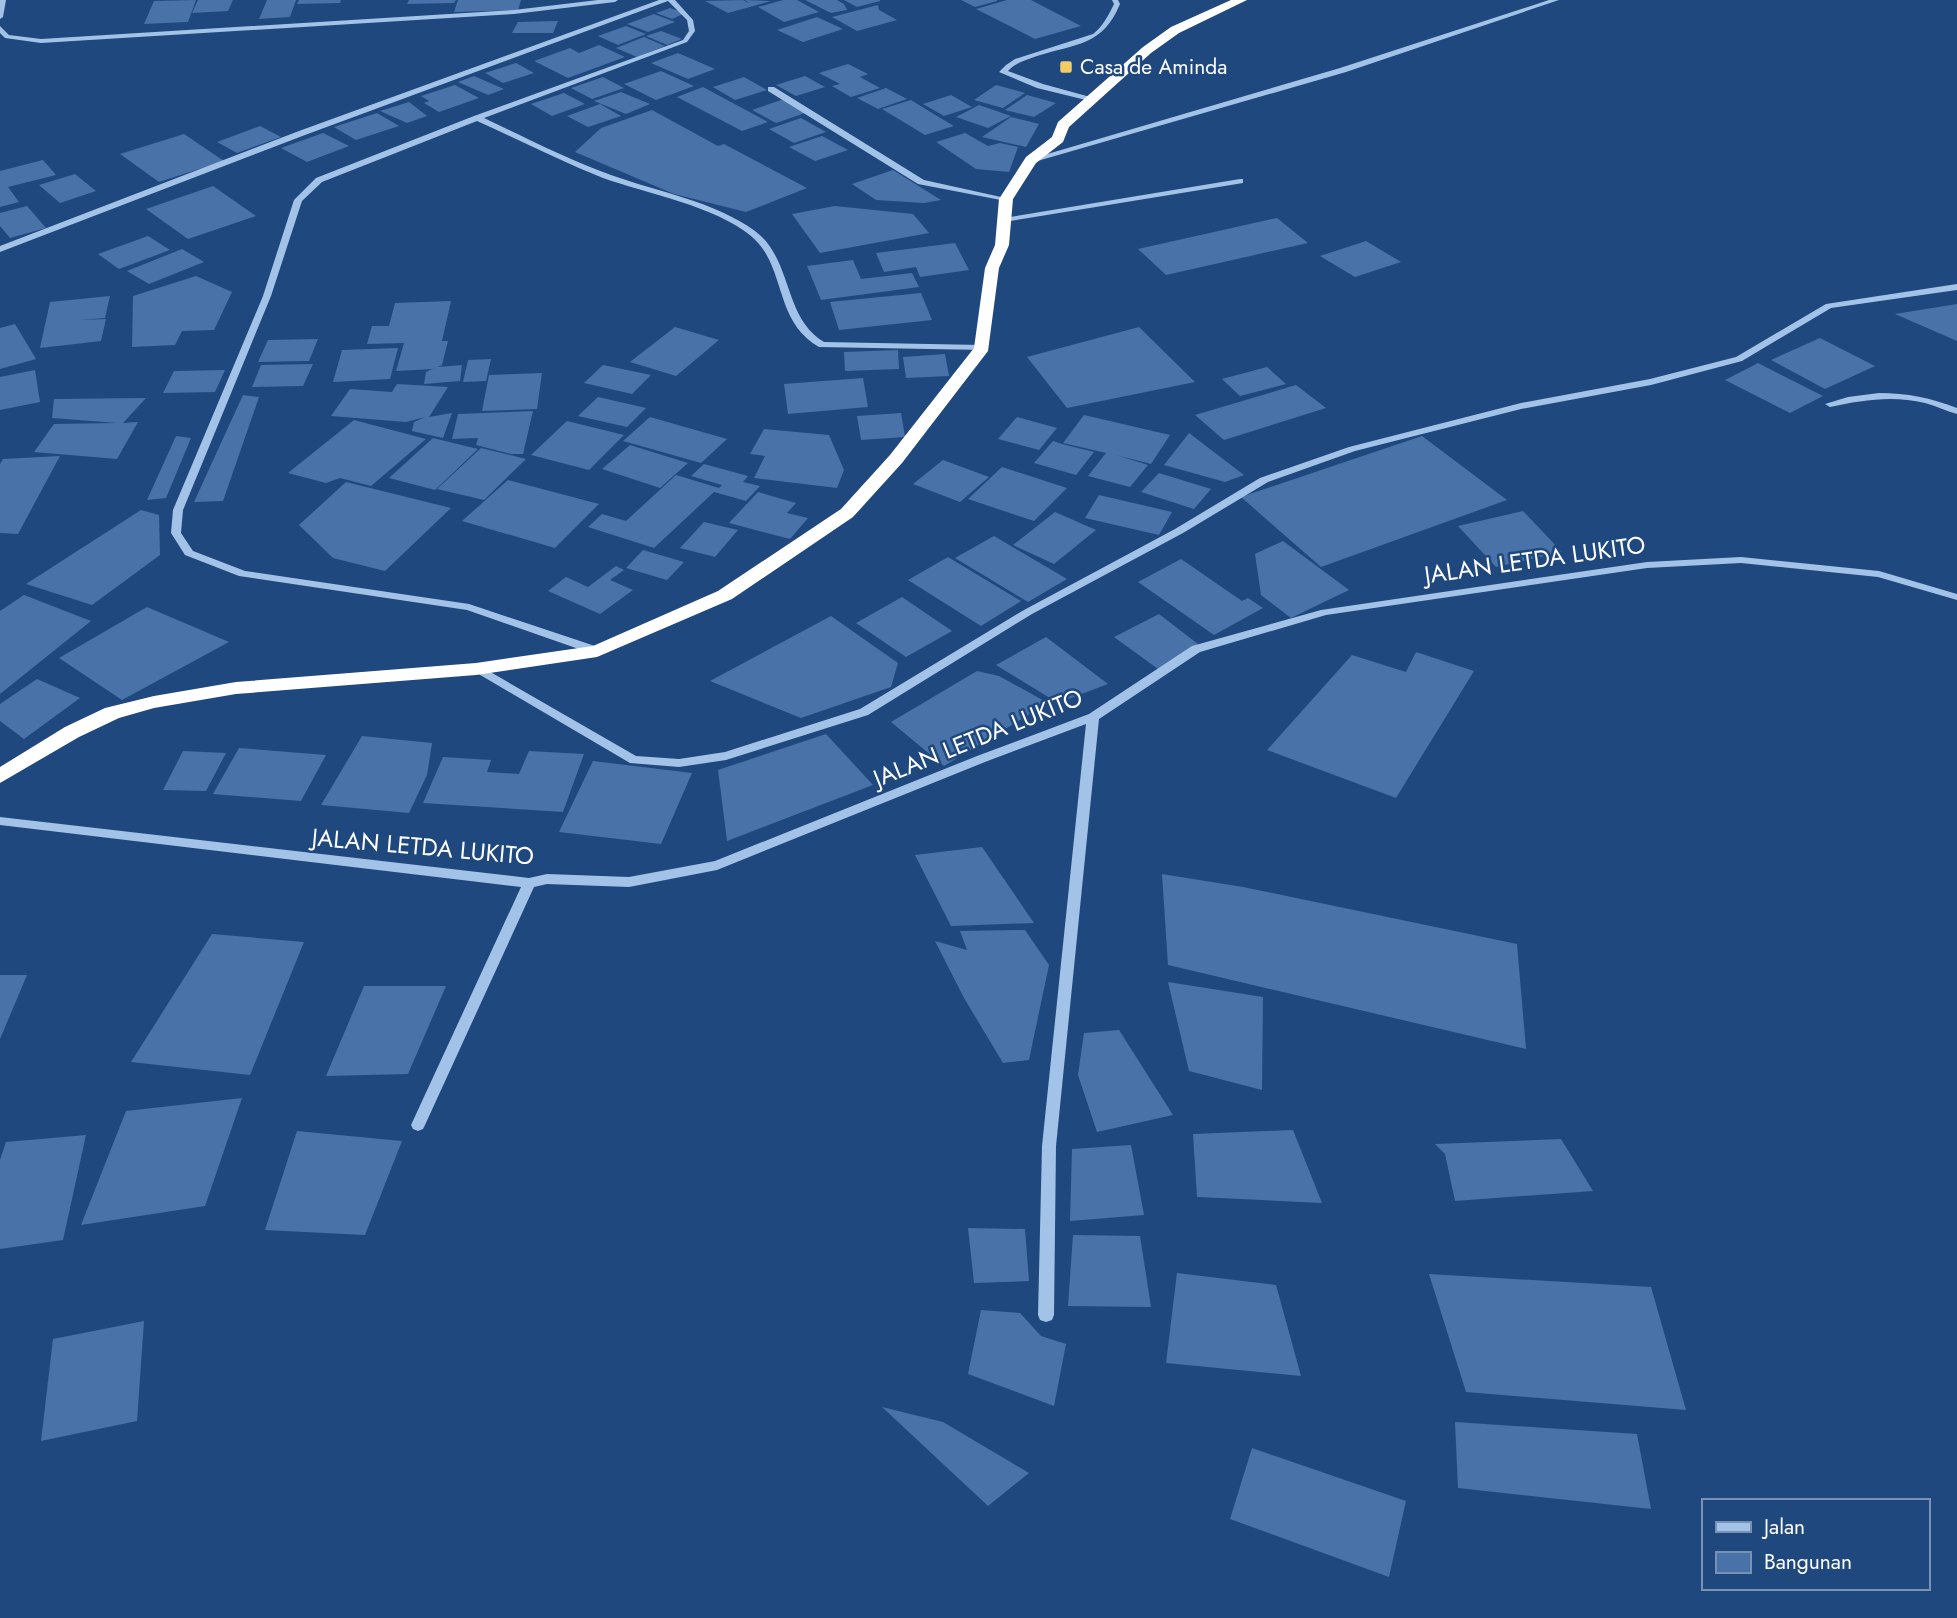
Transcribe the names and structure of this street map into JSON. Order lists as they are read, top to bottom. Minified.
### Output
{"streets":{"street":["JALAN LETDA LUKITO"]},"places":{"transit":["Casa de Aminda"]},"legend":["Jalan","Bangunan"]}
